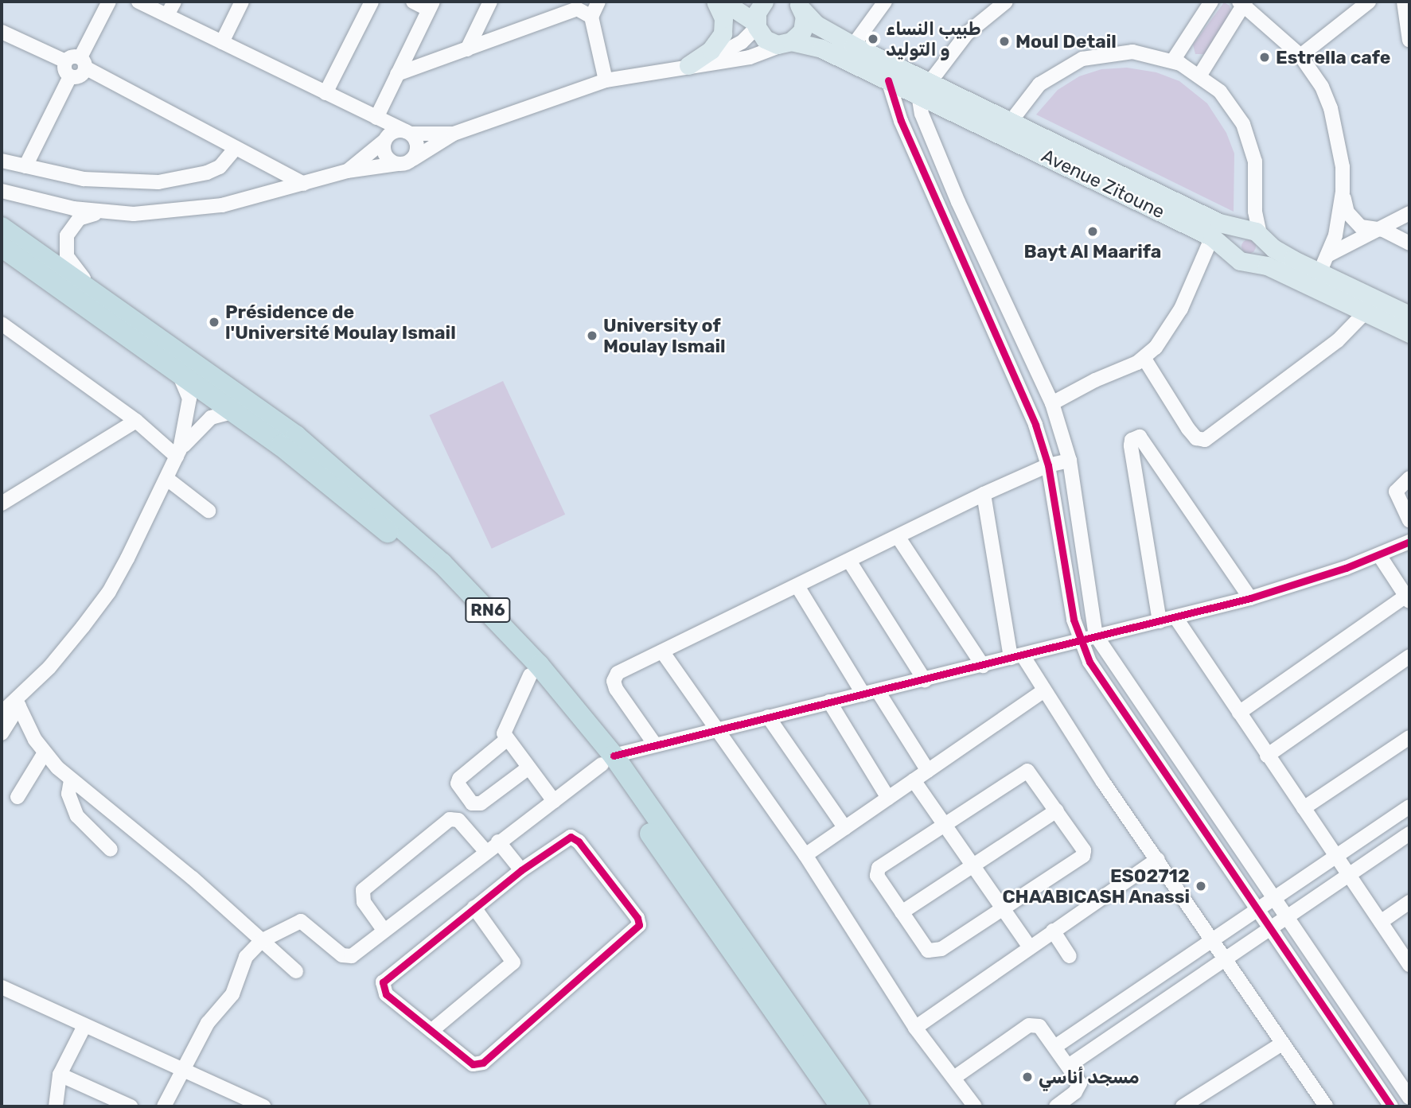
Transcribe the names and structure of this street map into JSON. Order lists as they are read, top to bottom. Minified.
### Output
{"streets":{"highway":["RN6"],"main road":["Avenue Zitoune"]},"places":["طبيب النساء و التوليد","Moul Detail","Estrella cafe","Bayt Al Maarifa","Présidence de l'Université Moulay Ismail","University of Moulay Ismail","ES02712 CHAABICASH Anassi","مسجد أناسي"]}
